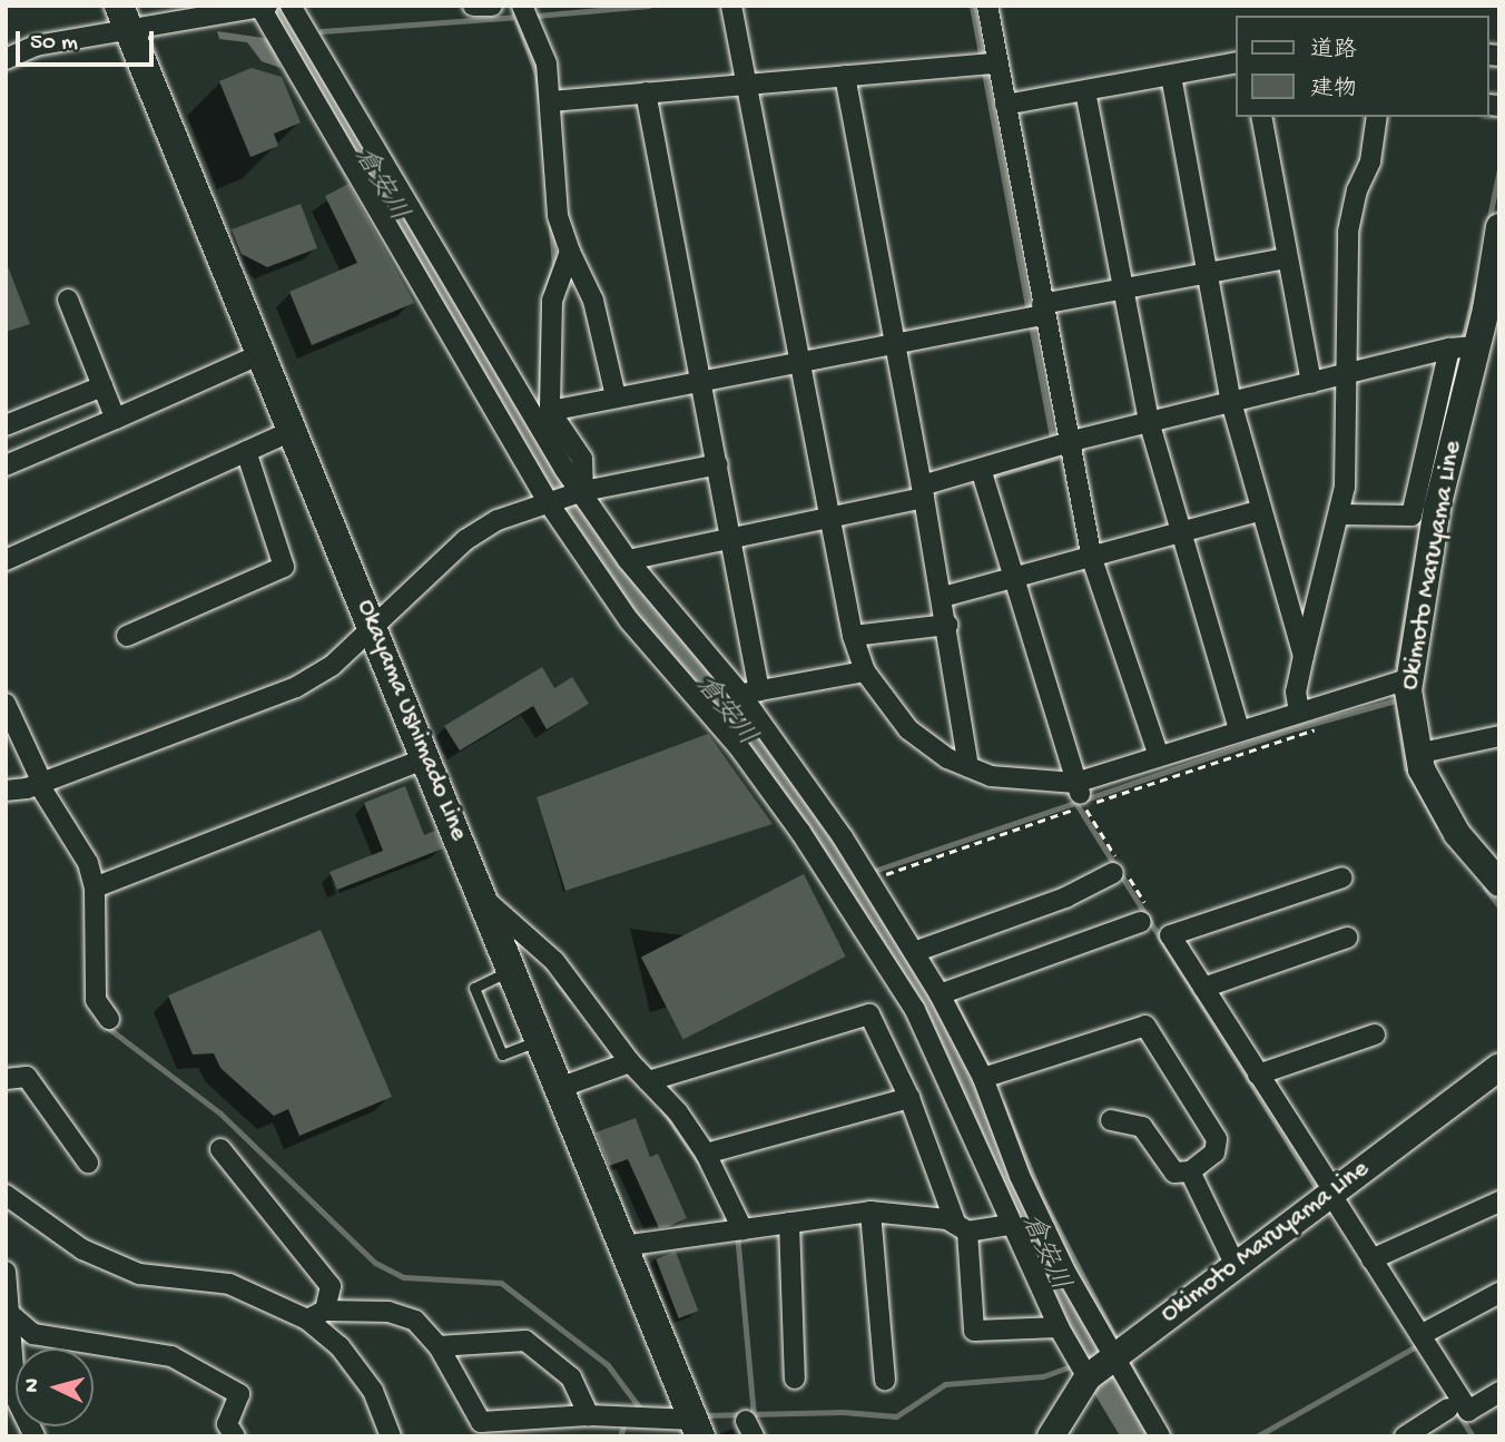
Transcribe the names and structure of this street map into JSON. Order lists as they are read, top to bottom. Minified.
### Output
{"streets":{"main road":["Okimoto Maruyama Line","Okayama Ushimado Line"]},"water":["倉安川"],"legend":["道路","建物"],"scale_bar":"50 m","north":"left"}
